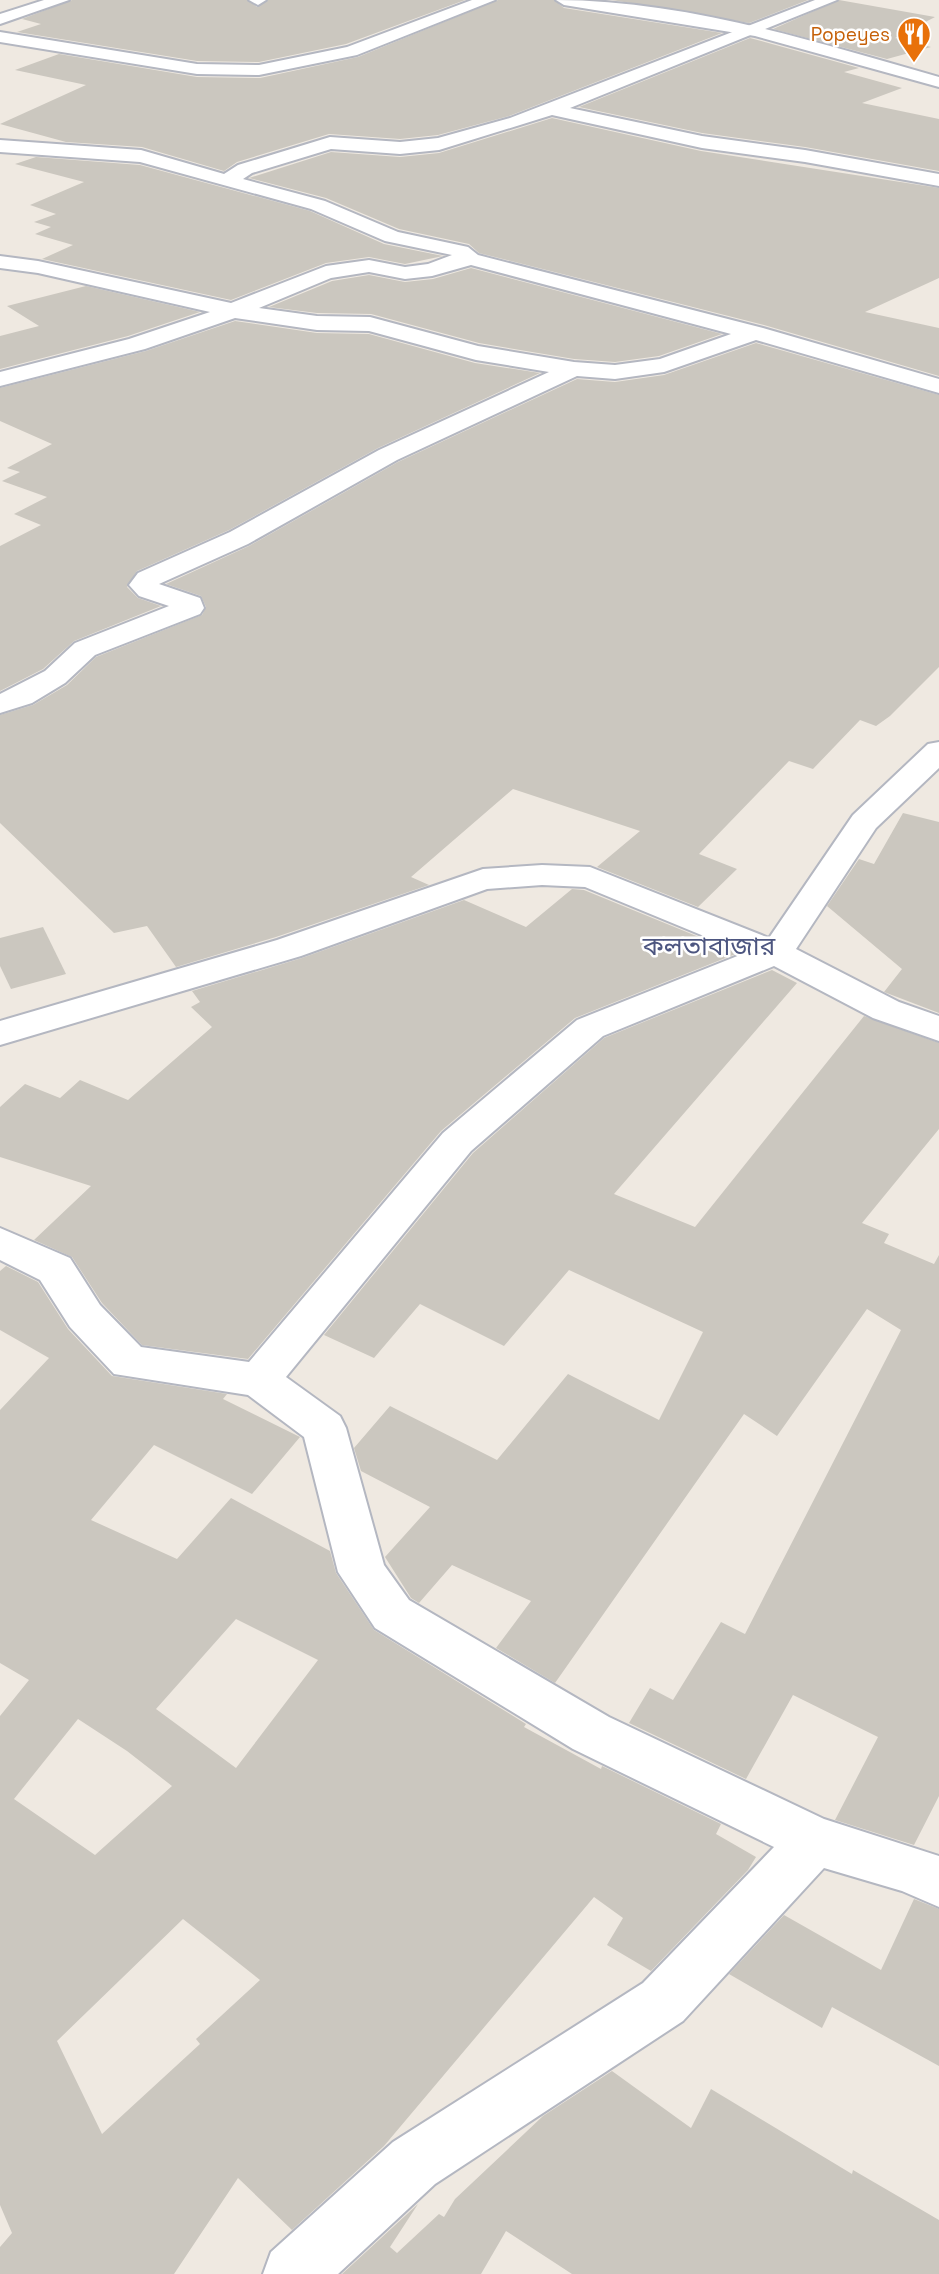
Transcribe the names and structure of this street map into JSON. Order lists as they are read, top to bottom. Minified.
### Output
{"districts":["কলতাবাজার"],"places":{"restaurant":["Popeyes"]}}
